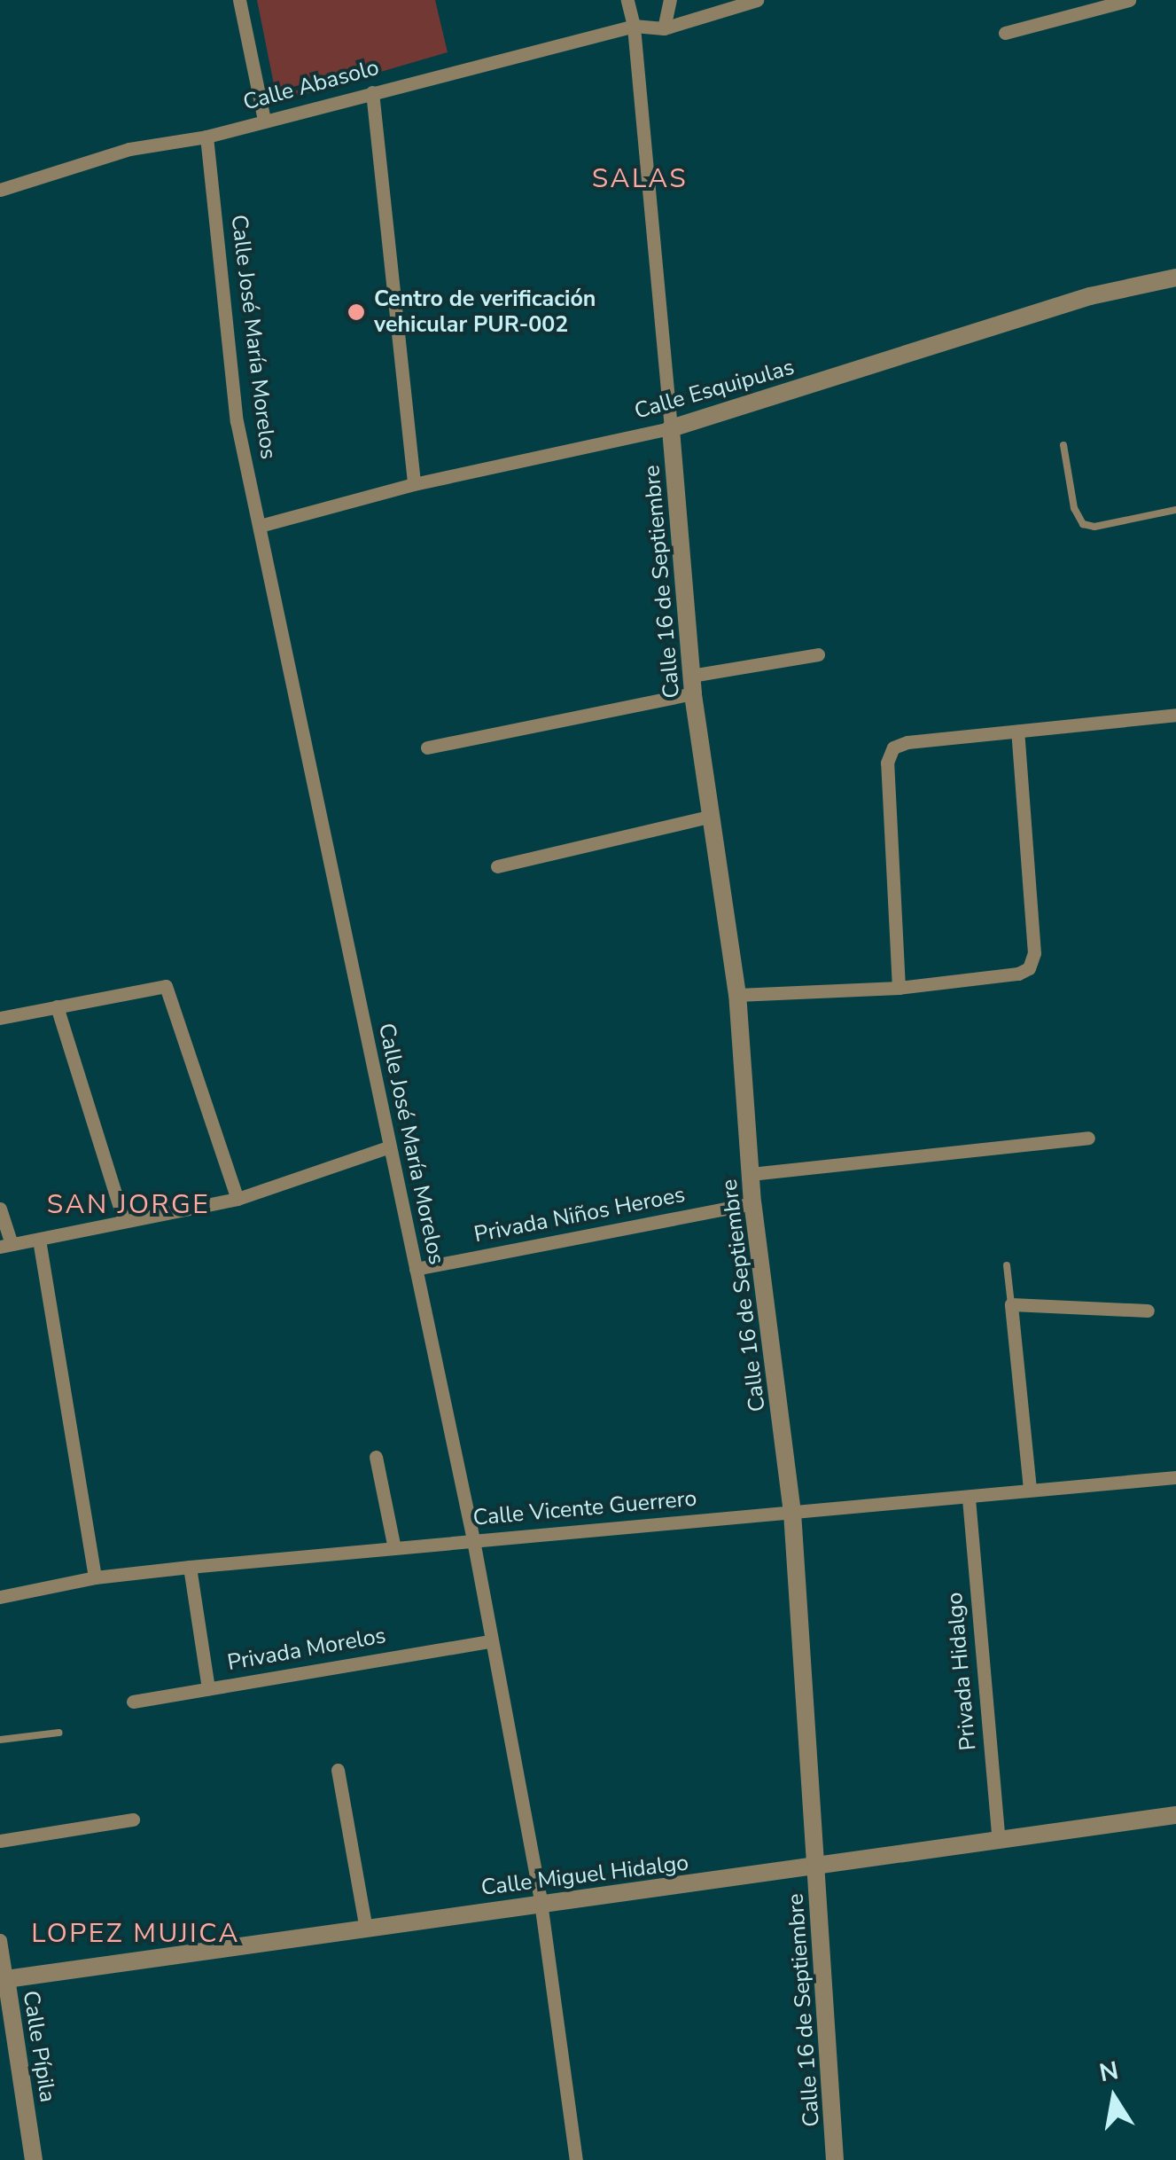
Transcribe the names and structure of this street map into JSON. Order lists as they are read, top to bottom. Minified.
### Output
{"streets":{"street":["Calle Abasolo","Calle José María Morelos","Calle Esquipulas","Calle 16 de Septiembre","Privada Niños Heroes","Calle Vicente Guerrero","Privada Morelos","Privada Hidalgo","Calle Miguel Hidalgo","Calle Pípila"]},"crossings":[["Calle Abasolo","Calle José María Morelos"],["Calle José María Morelos","Calle Esquipulas"],["Calle José María Morelos","Privada Niños Heroes"],["Calle José María Morelos","Calle Vicente Guerrero"],["Calle José María Morelos","Privada Morelos"],["Calle José María Morelos","Calle Miguel Hidalgo"],["Calle Esquipulas","Calle 16 de Septiembre"],["Calle 16 de Septiembre","Privada Niños Heroes"],["Calle 16 de Septiembre","Calle Vicente Guerrero"],["Calle 16 de Septiembre","Calle Miguel Hidalgo"],["Calle Vicente Guerrero","Privada Hidalgo"],["Privada Hidalgo","Calle Miguel Hidalgo"],["Calle Miguel Hidalgo","Calle Pípila"]],"districts":["SALAS","SAN JORGE","LOPEZ MUJICA"],"places":["Centro de verificación vehicular PUR-002"],"north":"top"}
